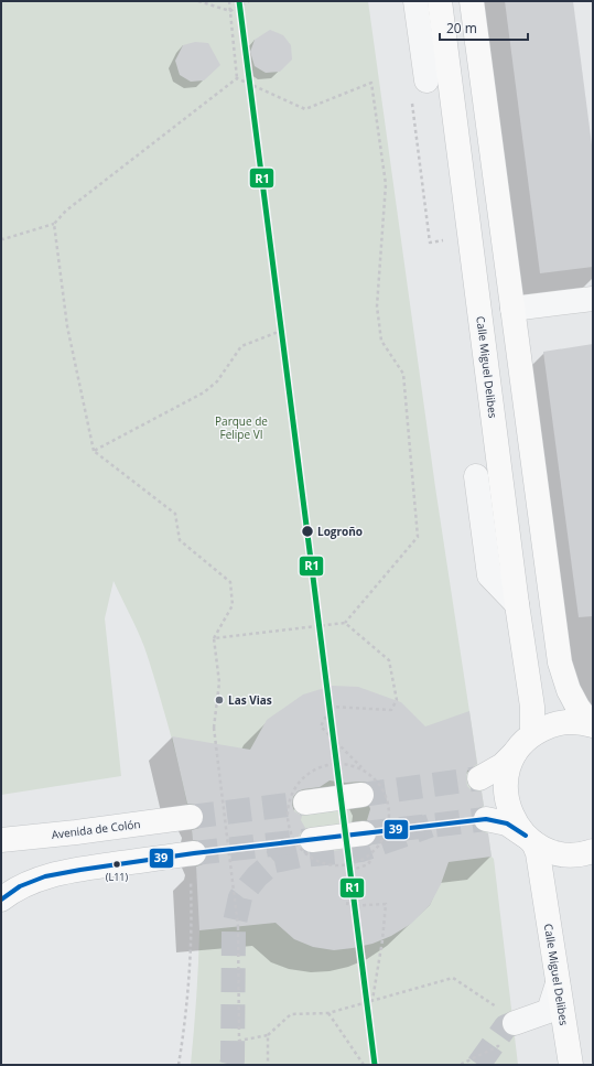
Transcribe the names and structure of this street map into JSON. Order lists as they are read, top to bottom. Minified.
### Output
{"streets":{"main road":["Calle Miguel Delibes","Avenida de Colón"]},"parks":["Parque de Felipe VI"],"places":["Logroño","Las Vias","(L11)"],"lines":["transit line R1","transit line 39"],"scale_bar":"20 m"}
